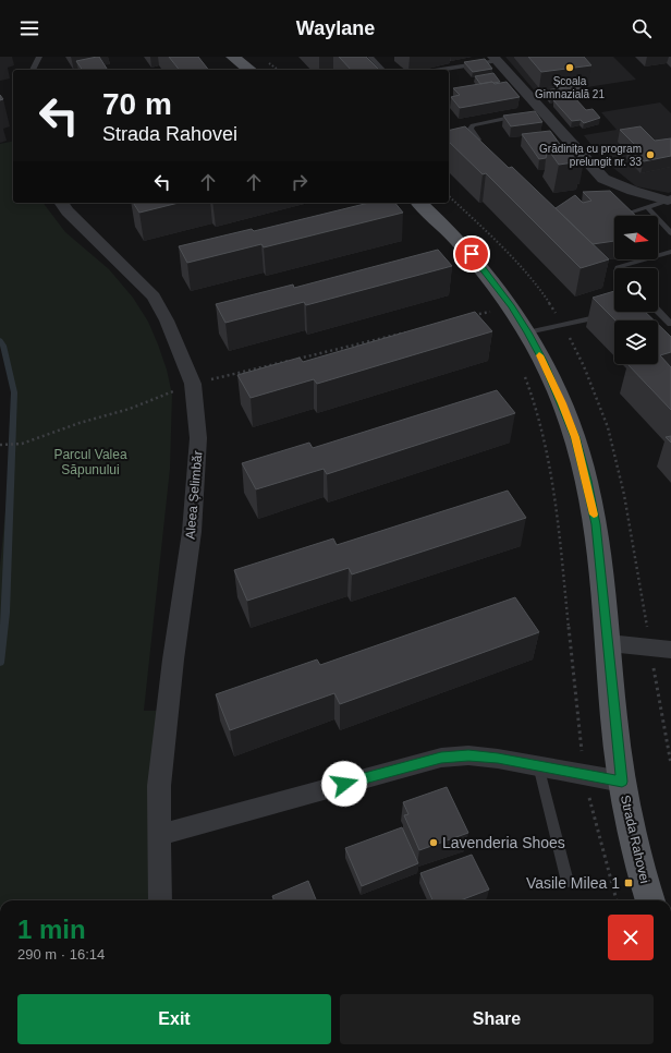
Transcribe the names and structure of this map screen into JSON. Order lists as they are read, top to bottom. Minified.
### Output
{"streets":{"main road":["Strada Rahovei"],"street":["Aleea Șelimbăr"]},"parks":["Parcul Valea Săpunului"],"places":{"other":["Școala Gimnazială 21","Grădinița cu program prelungit nr. 33","Lavenderia Shoes"],"transit":["Vasile Milea 1"]},"north":"right","page":{"header":"Waylane","turn":["70 m","Strada Rahovei"],"heading":["1 min","290 m · 16:14"],"buttons":["Exit","Share"]}}
